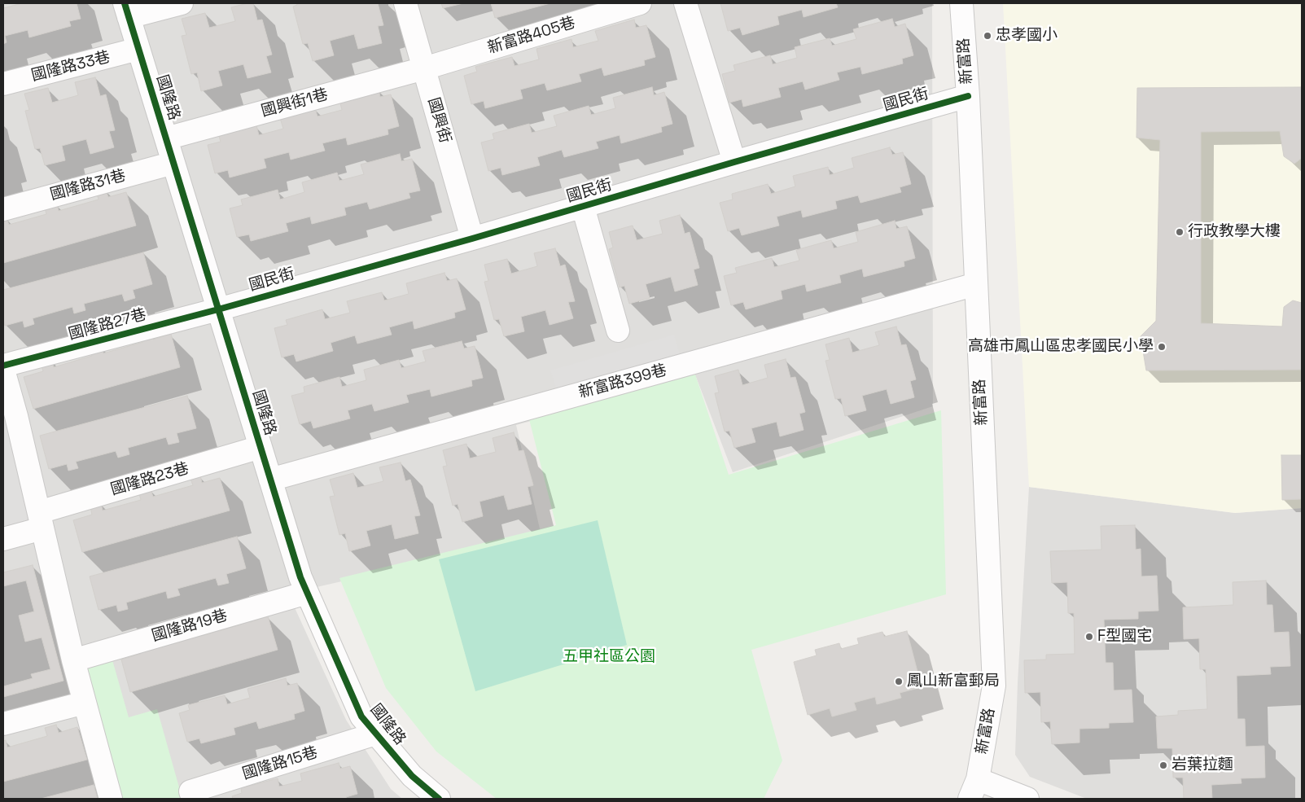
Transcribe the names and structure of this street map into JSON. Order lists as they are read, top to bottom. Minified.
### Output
{"streets":{"street":["新富路405巷","新富路","國隆路33巷","國隆路","國民街","國興街1巷","國興街","國隆路31巷","國隆路27巷","新富路399巷","國隆路23巷","國隆路19巷","國隆路15巷"]},"crossings":[["新富路405巷","國興街1巷"],["新富路405巷","國興街"],["新富路","國民街"],["新富路","新富路399巷"],["國隆路33巷","國隆路"],["國隆路","國民街"],["國隆路","國興街1巷"],["國隆路","國隆路31巷"],["國隆路","國隆路27巷"],["國隆路","新富路399巷"],["國隆路","國隆路23巷"],["國隆路","國隆路19巷"],["國隆路","國隆路15巷"],["國民街","國興街"],["國民街","國隆路27巷"],["國興街1巷","國興街"]],"parks":["五甲社區公園"],"places":["忠孝國小","行政教學大樓","高雄市鳳山區忠孝國民小學","F型國宅","鳳山新富郵局","岩葉拉麵"]}
